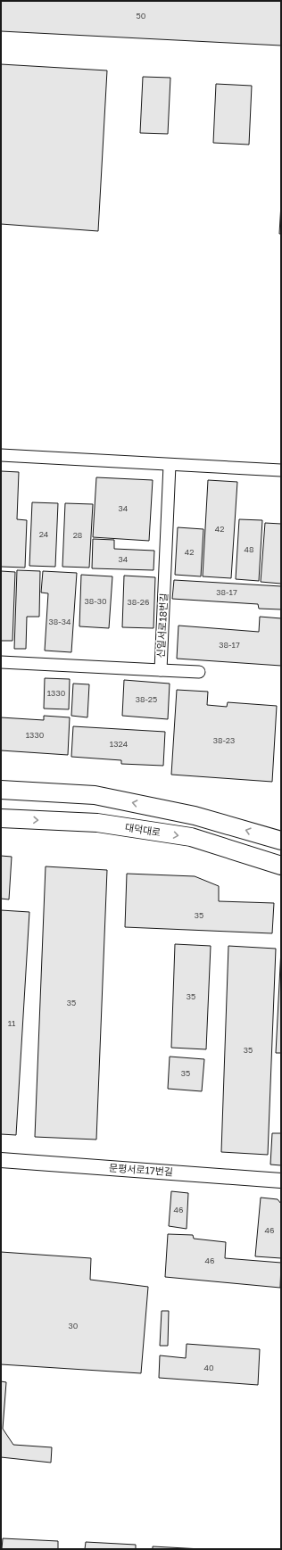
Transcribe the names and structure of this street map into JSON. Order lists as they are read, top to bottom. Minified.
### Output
{"streets":{"main road":["대덕대로"],"street":["신일서로18번길","문평서로17번길"]},"house_numbers":["50","34","42","24","28","48","42","34","38-17","38-30","38-26","38-34","38-17","1330","38-25","1330","38-23","1324","35","35","35","11","35","35","46","46","46","30","40"]}
